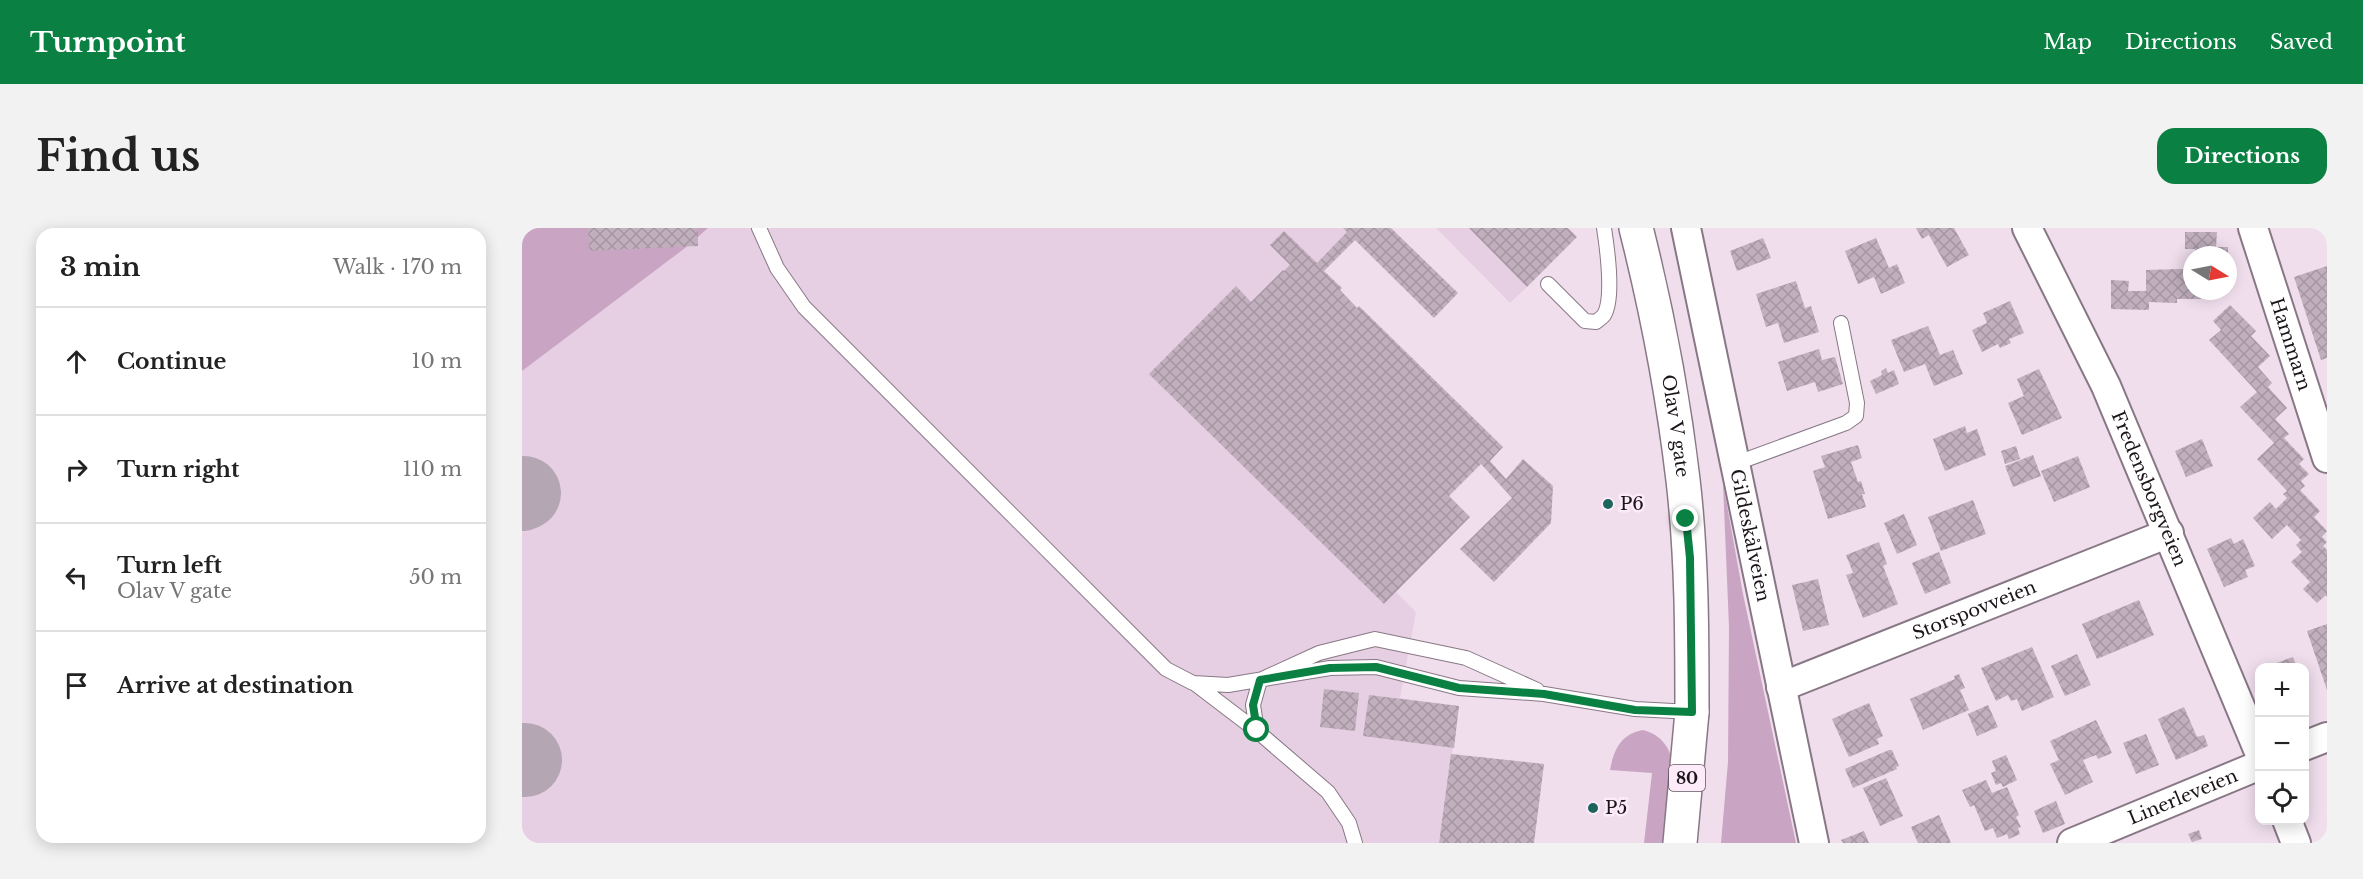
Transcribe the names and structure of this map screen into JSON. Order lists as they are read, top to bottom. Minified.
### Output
{"streets":{"main road":["Olav V gate","80"],"street":["Hammarn","Fredensborgveien","Gildeskålveien","Storspovveien","Linerleveien"]},"crossings":[["Fredensborgveien","Storspovveien"],["Gildeskålveien","Storspovveien"]],"places":["P6","P5"],"north":"right","page":{"header":"Turnpoint","nav":["Map","Directions","Saved"],"buttons":"Directions","title":"Find us","heading":["3 min","Walk · 170 m"],"list":[["Continue","10 m"],["Turn right","110 m"],["Turn left","Olav V gate","50 m"],"Arrive at destination"],"map_buttons":["+","−"]}}
